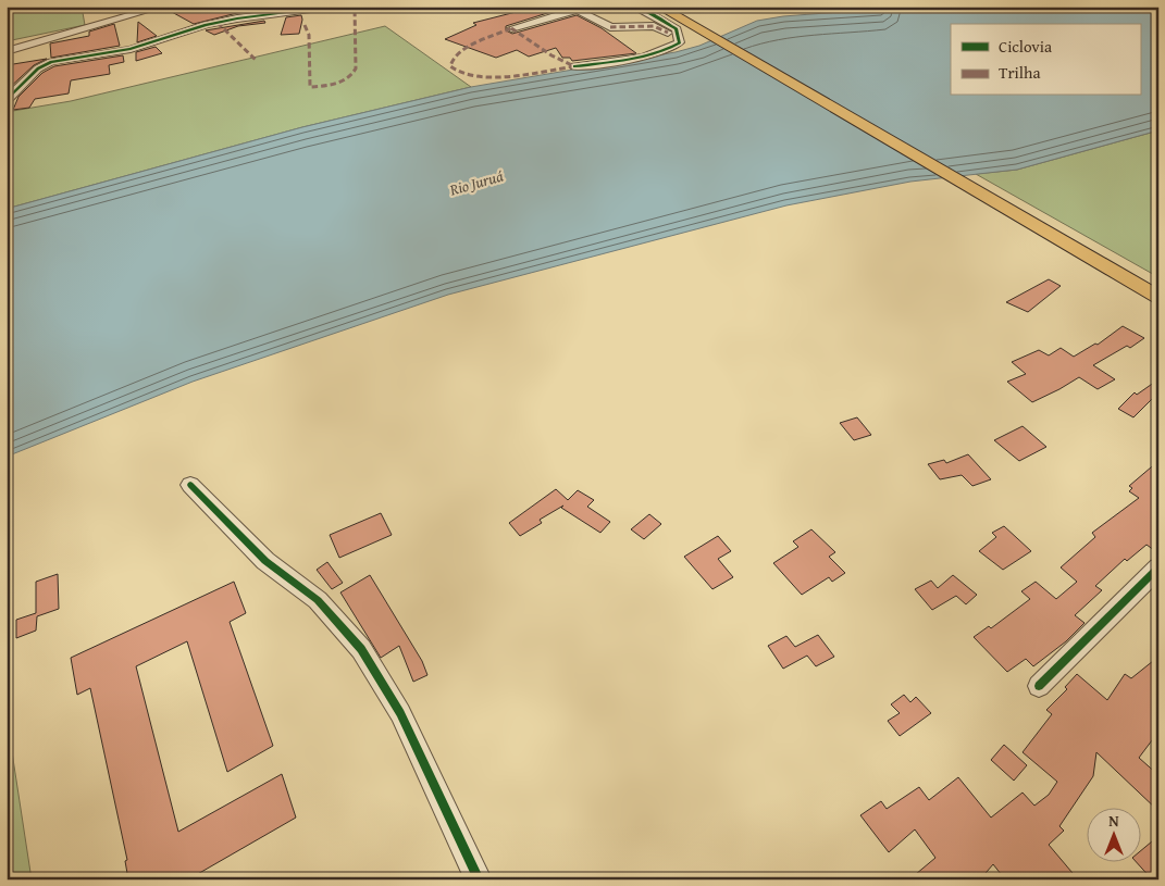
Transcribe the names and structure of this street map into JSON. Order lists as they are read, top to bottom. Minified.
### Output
{"water":["Rio Juruá"],"legend":["Ciclovia","Trilha"],"north":"top"}
